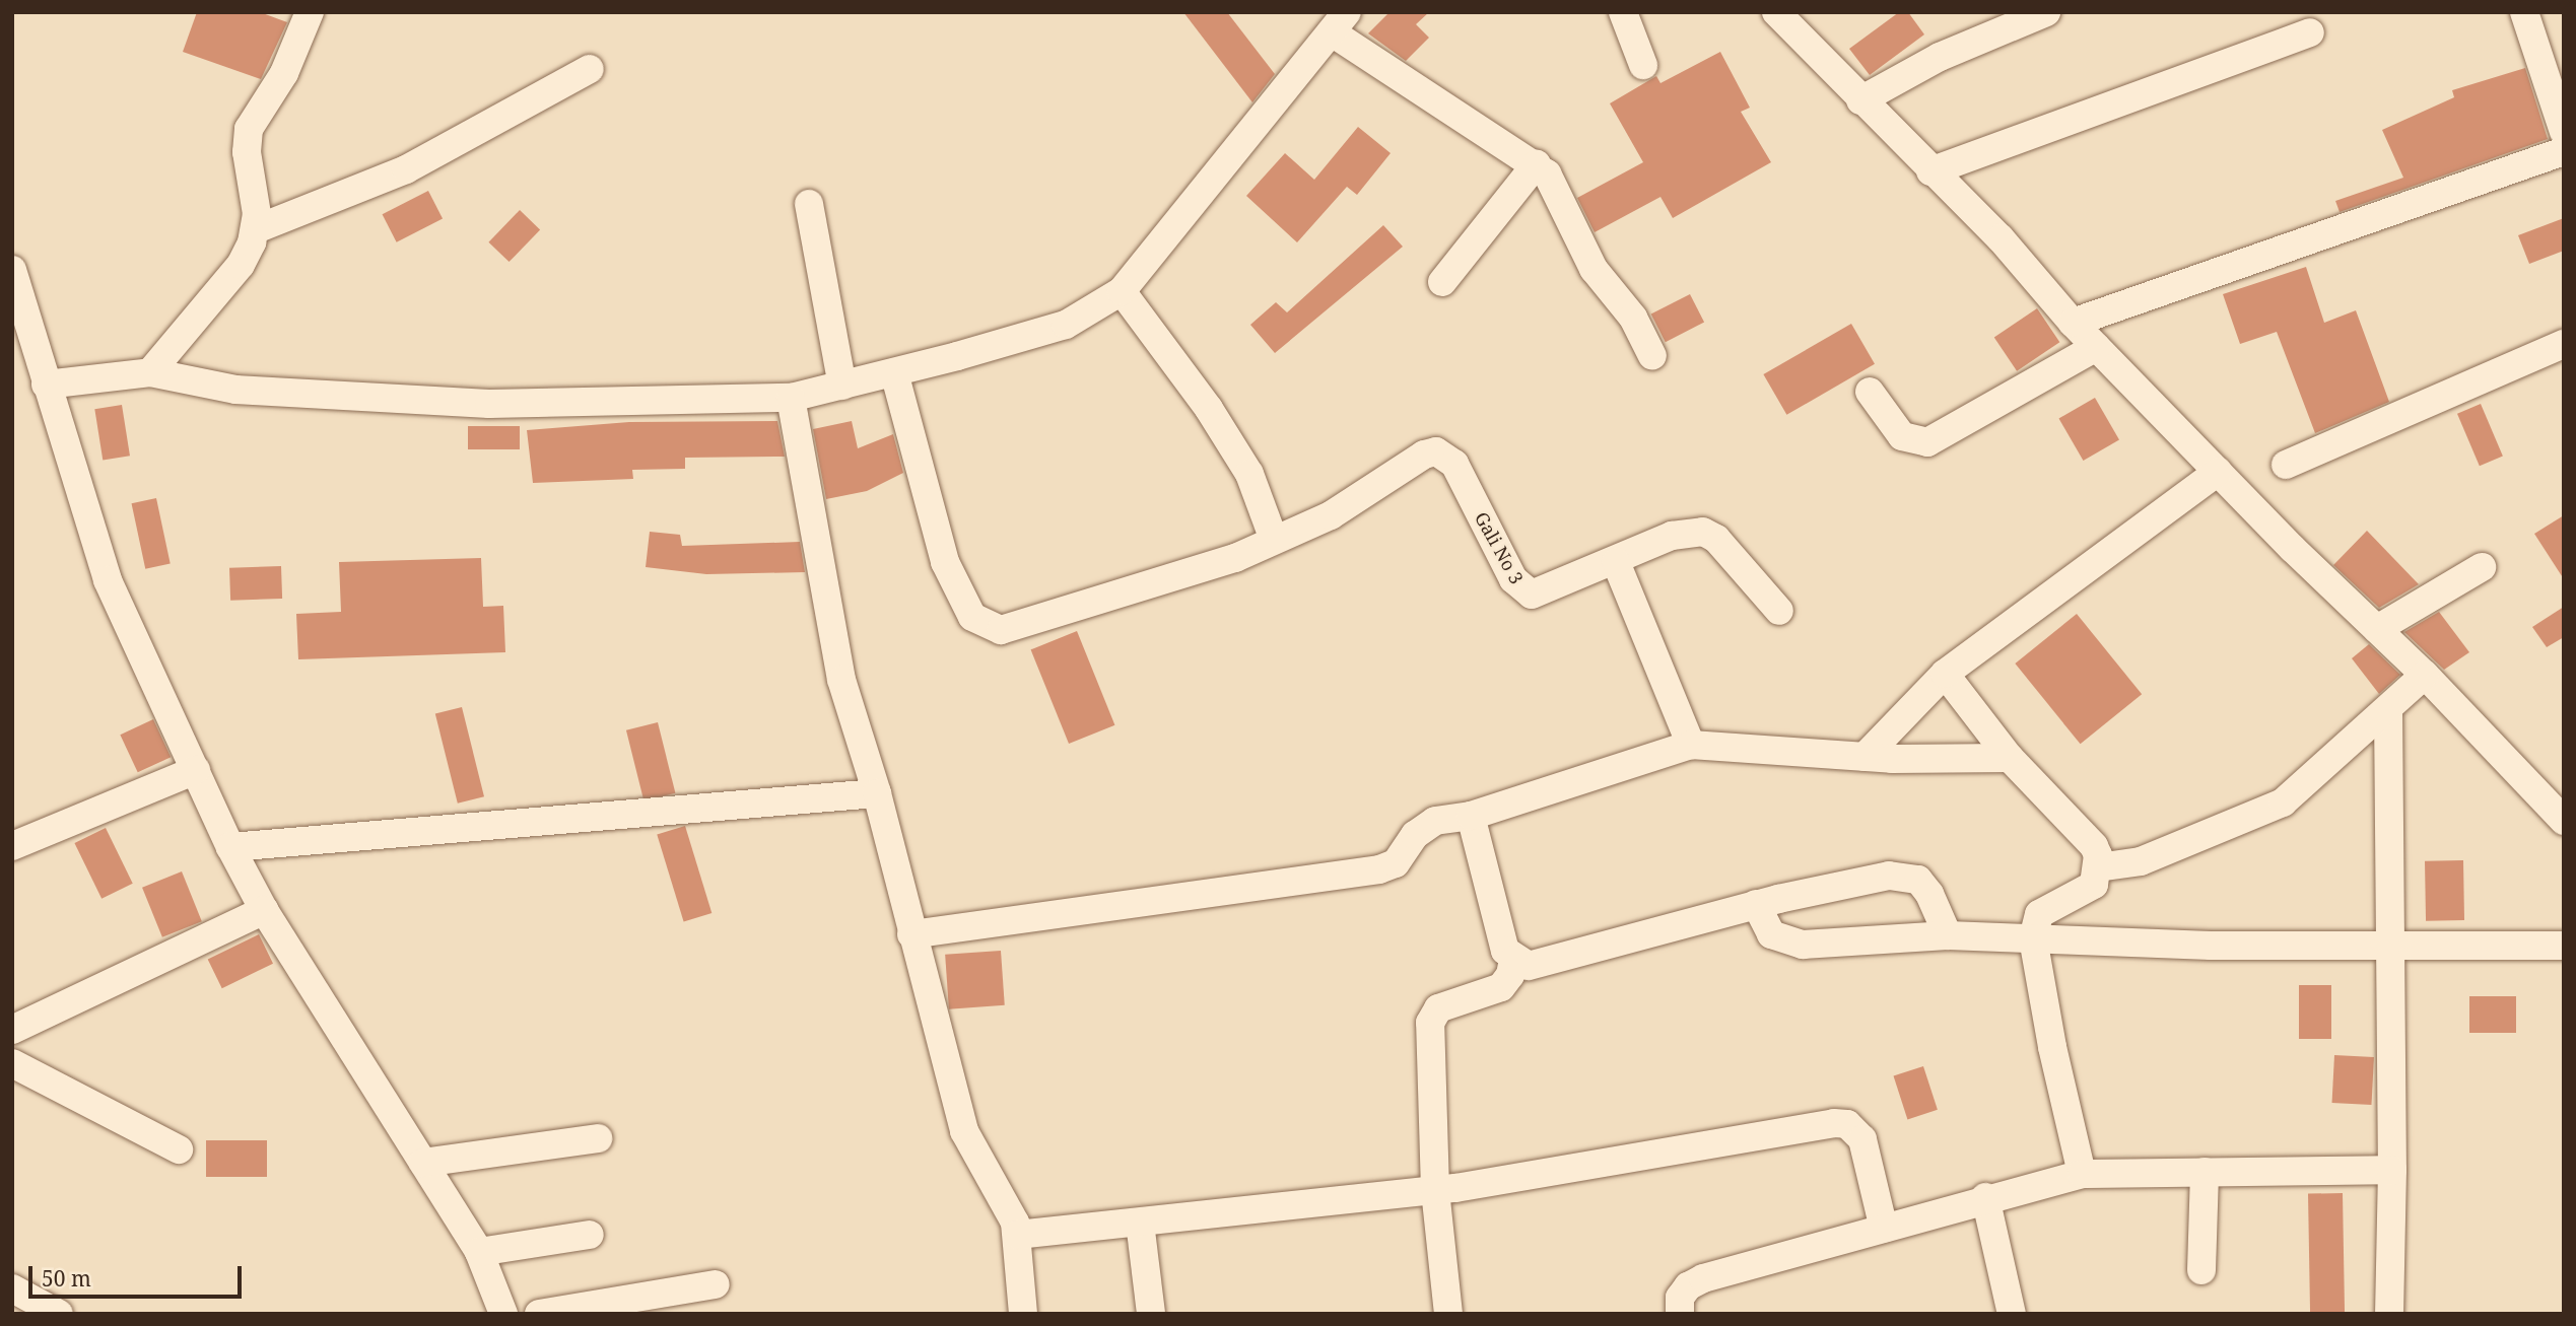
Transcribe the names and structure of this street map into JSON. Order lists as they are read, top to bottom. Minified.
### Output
{"streets":{"street":["Gali No 3"]},"scale_bar":"50 m"}
